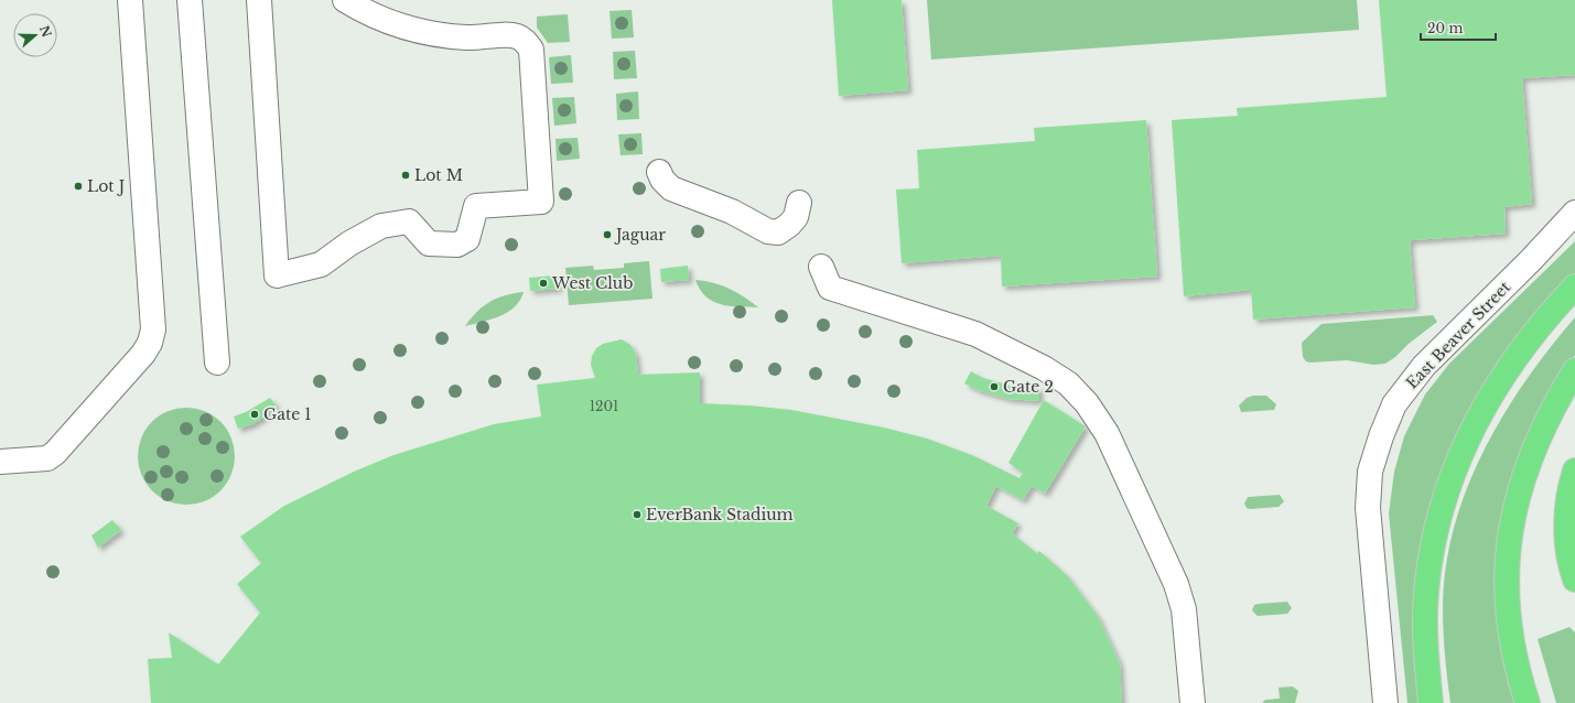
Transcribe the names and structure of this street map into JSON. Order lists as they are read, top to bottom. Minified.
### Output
{"streets":{"street":["East Beaver Street"]},"places":["Lot M","Lot J","Jaguar","West Club","Gate 2","Gate 1","EverBank Stadium"],"house_numbers":["1201"],"scale_bar":"20 m","north":"right"}
